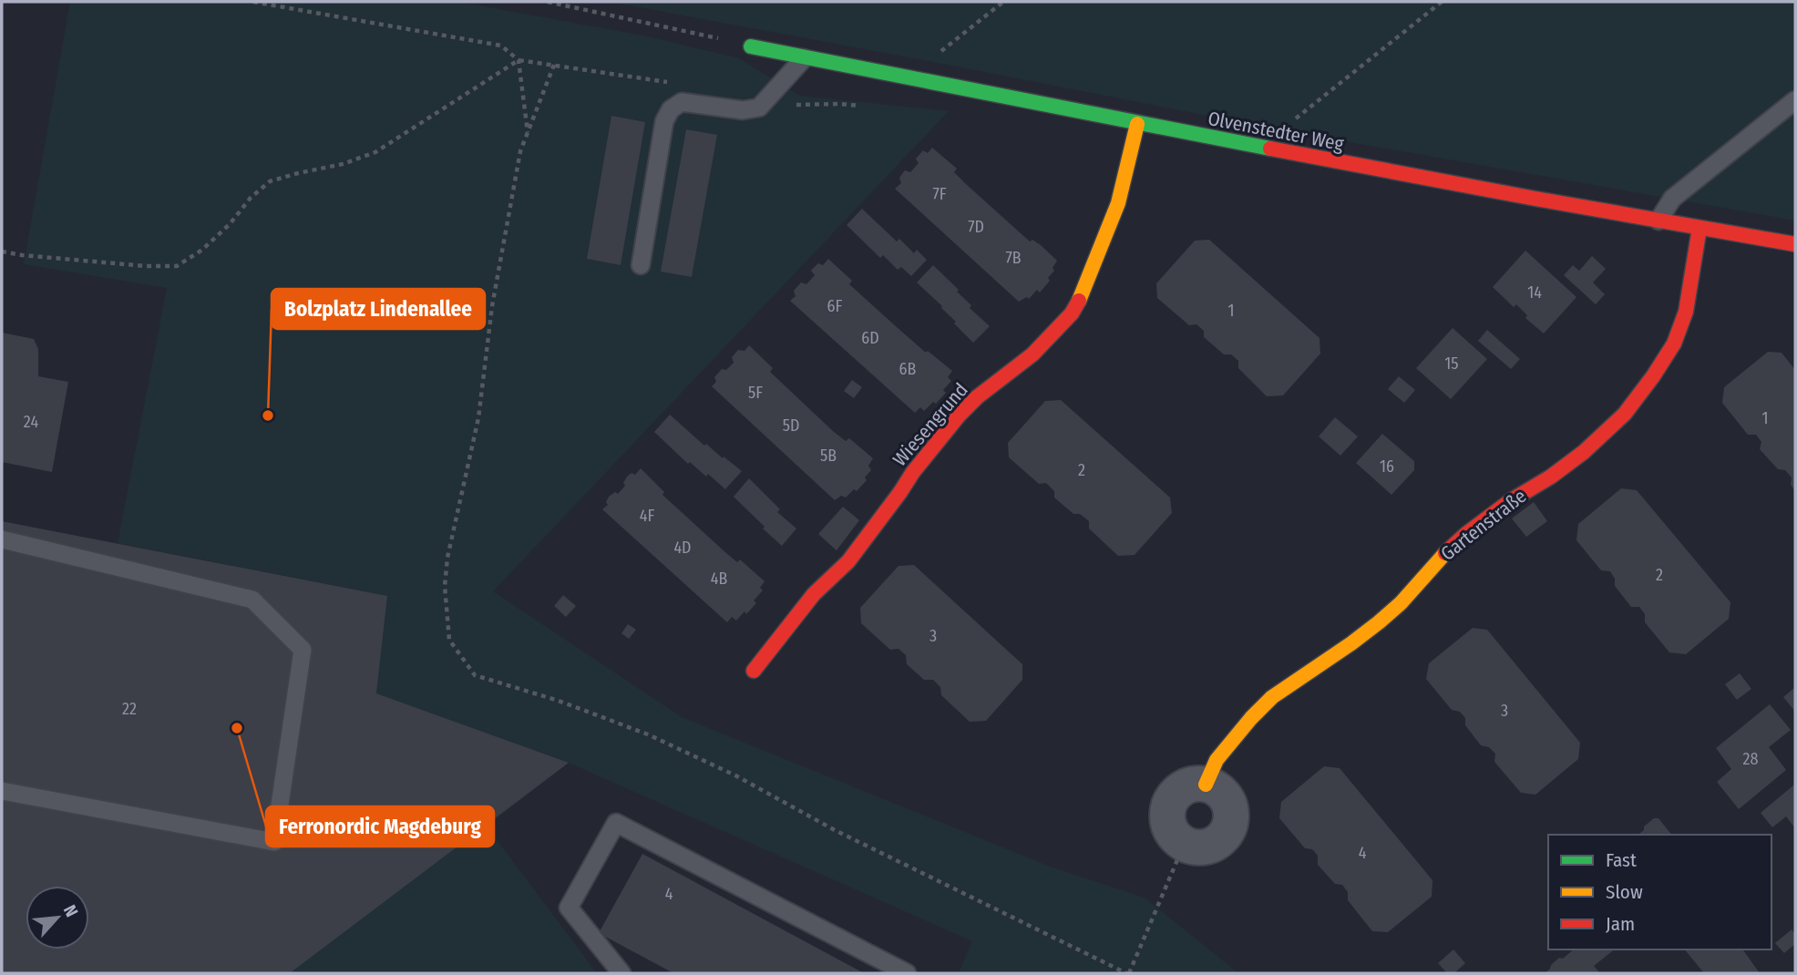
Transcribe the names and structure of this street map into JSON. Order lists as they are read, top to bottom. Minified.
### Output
{"streets":{"street":["Olvenstedter Weg","Wiesengrund","Gartenstraße"]},"crossings":[["Olvenstedter Weg","Wiesengrund"],["Olvenstedter Weg","Gartenstraße"]],"places":["Bolzplatz Lindenallee","Ferronordic Magdeburg"],"house_numbers":["7F","7D","7B","14","6F","1","6D","15","6B","5F","1","24","5D","5B","16","2","4F","4D","2","4B","3","22","3","28","4","4"],"legend":["Fast","Slow","Jam"],"north":"top right"}
